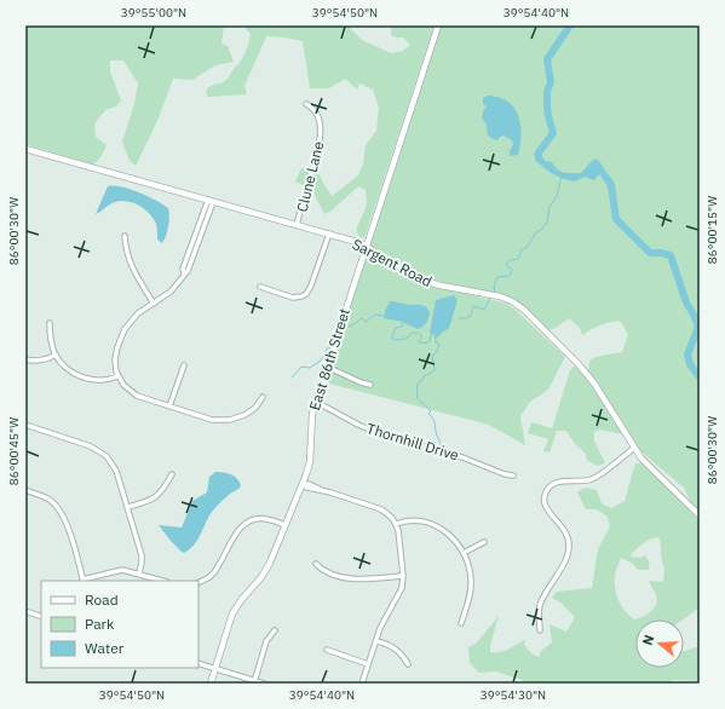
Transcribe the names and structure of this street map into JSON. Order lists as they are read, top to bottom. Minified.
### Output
{"streets":{"street":["Clune Lane","Sargent Road","East 86th Street","Thornhill Drive"]},"crossings":[["Clune Lane","Sargent Road"],["Sargent Road","East 86th Street"],["East 86th Street","Thornhill Drive"]],"legend":["Road","Park","Water"],"north":"left","coordinates":["39°55'00\"N","39°54'50\"N","39°54'40\"N","86°00'15\"W","86°00'30\"W","86°00'45\"W","39°54'30\"N"]}
